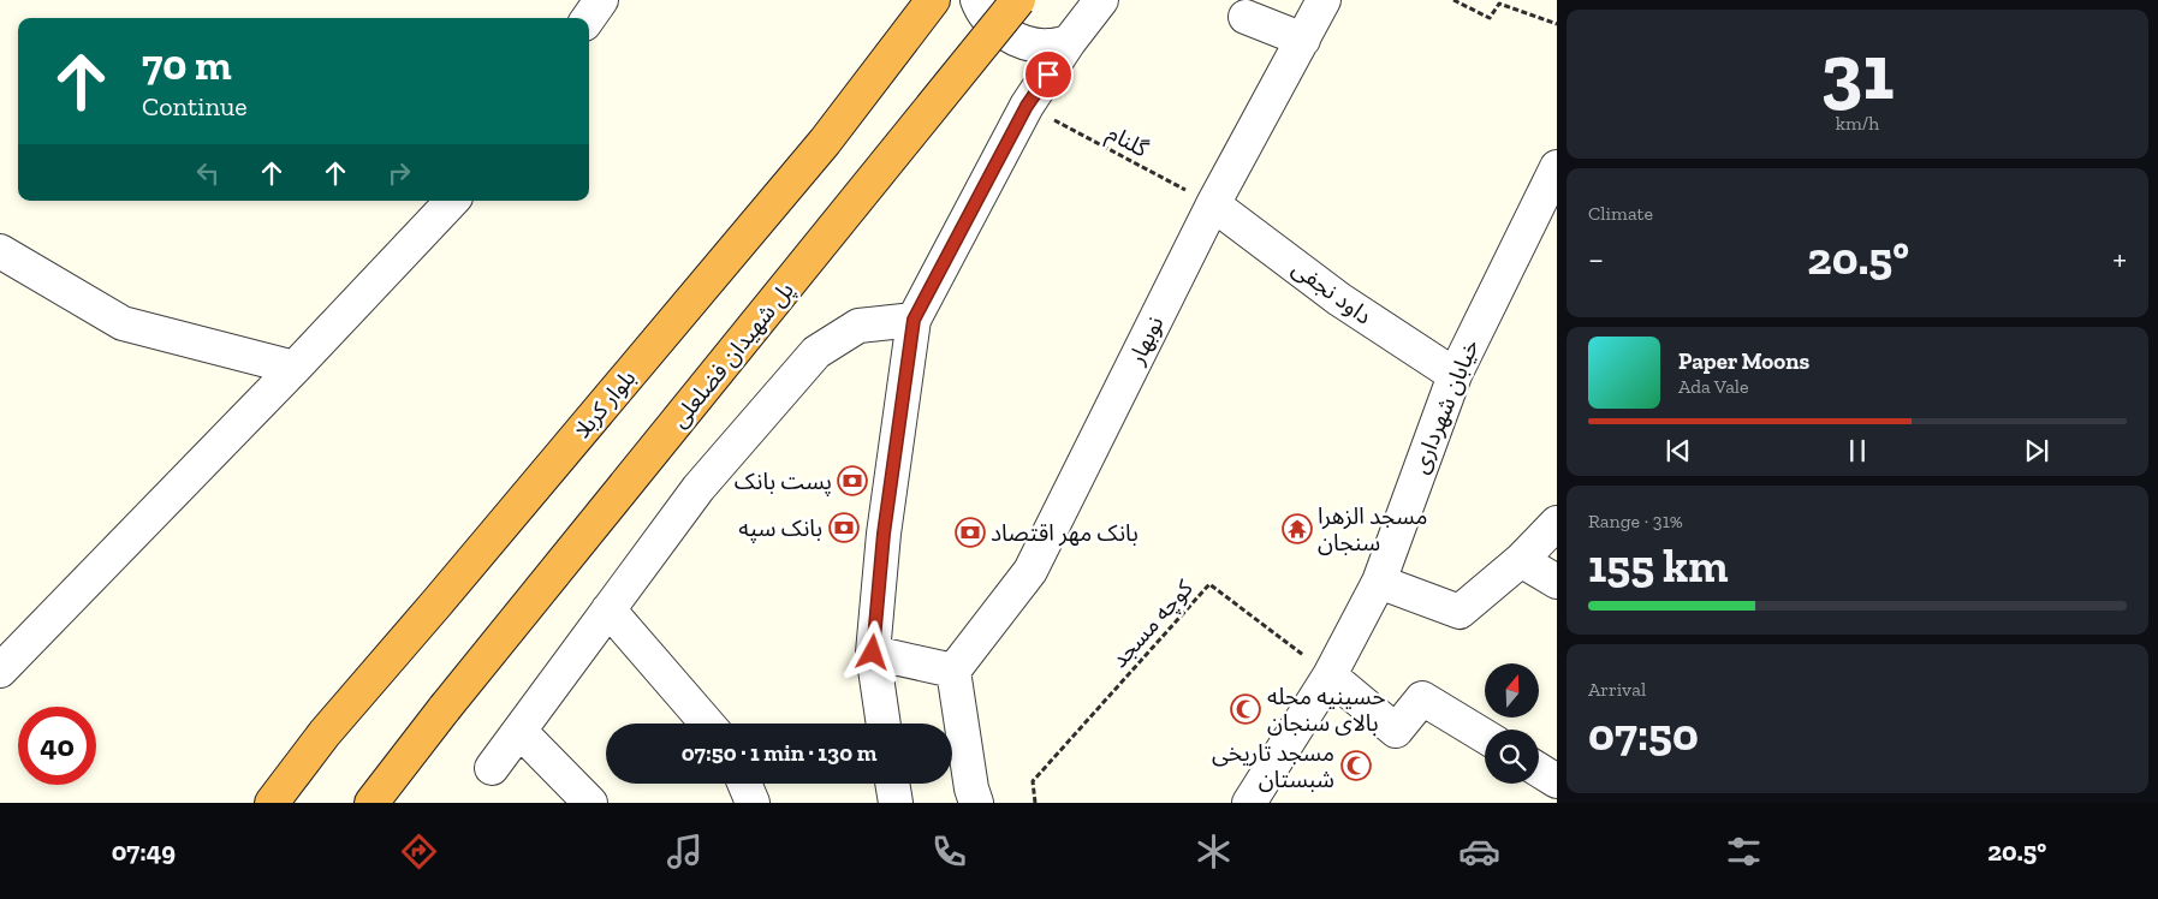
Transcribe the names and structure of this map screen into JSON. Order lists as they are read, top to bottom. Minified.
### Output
{"streets":{"highway":["پل شهیدان فضلعلی","بلوار کربلا"],"street":["داود نجفی","نوبهار","خیابان شهرداری"],"path":["گلنام","کوچه مسجد"]},"crossings":[["گلنام","داود نجفی"],["گلنام","نوبهار"],["داود نجفی","نوبهار"],["داود نجفی","خیابان شهرداری"],["خیابان شهرداری","کوچه مسجد"]],"places":{"bank":["پست بانک","بانک سپه","بانک مهر اقتصاد"],"temple":["مسجد الزهرا سنجان"],"mosque":["حسینیه محله بالای سنجان","مسجد تاریخی شبستان"]},"north":"top","page":{"tile":[["31","km/h"],"Climate",["Range · 31%","155 km"],["Arrival","07:50"]],"turn":["70 m","Continue"],"heat":["−","20.5°","+"],"song":["Paper Moons","Ada Vale"],"limit":"40","trip":"07:50 · 1 min · 130 m","tabs":["07:49","20.5°"]}}
